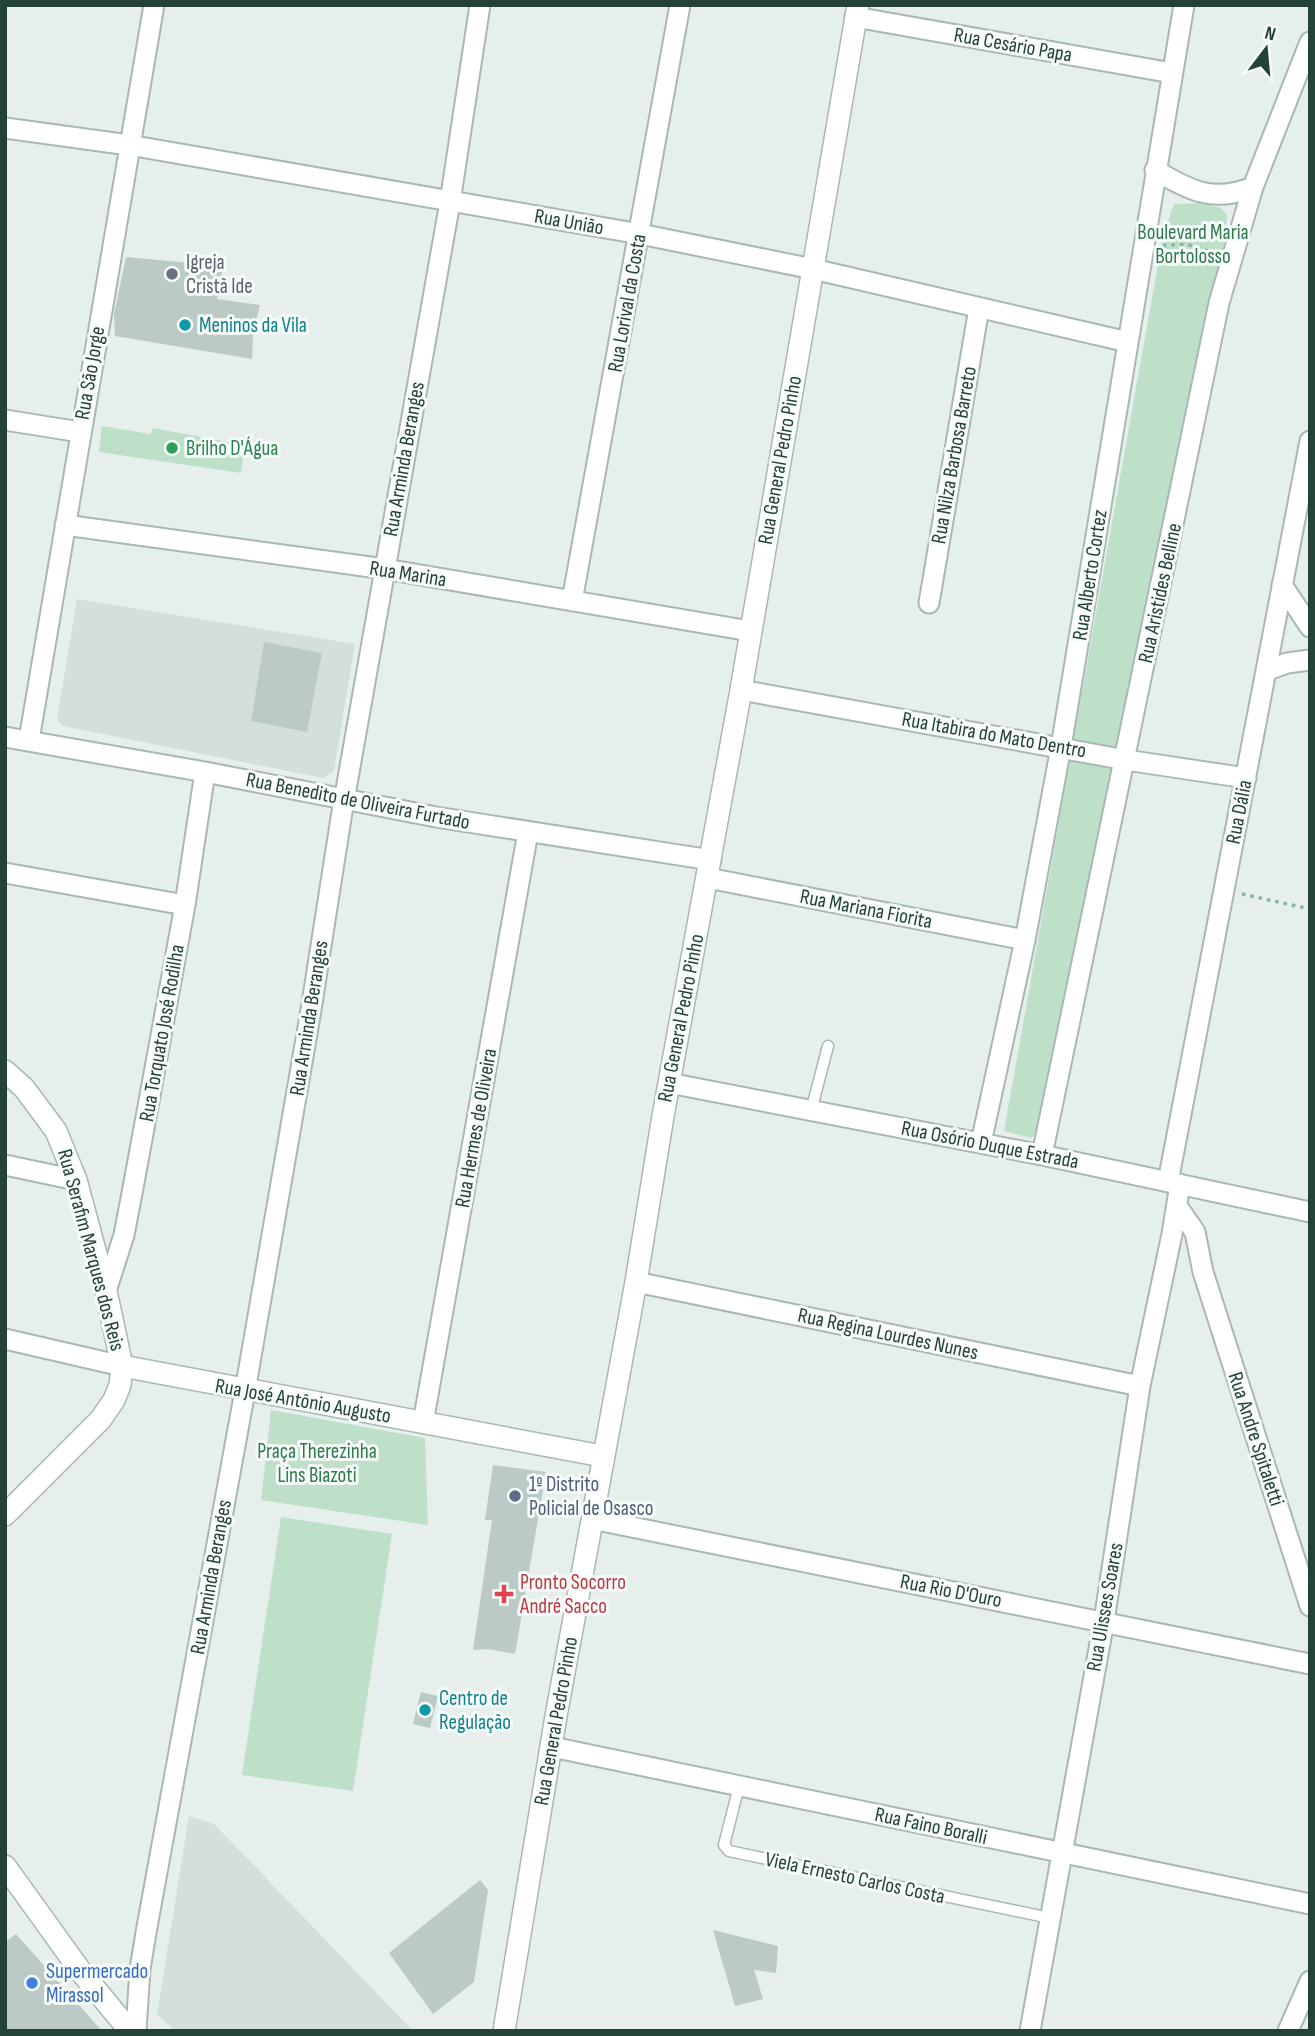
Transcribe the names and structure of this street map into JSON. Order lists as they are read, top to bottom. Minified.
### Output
{"streets":{"street":["Rua Cesário Papa","Rua União","Rua Lorival da Costa","Rua São Jorge","Rua Nilza Barbosa Barreto","Rua Arminda Beranges","Rua General Pedro Pinho","Rua Marina","Rua Alberto Cortez","Rua Aristides Belline","Rua Itabira do Mato Dentro","Rua Benedito de Oliveira Furtado","Rua Dália","Rua Mariana Fiorita","Rua Torquato José Rodilha","Rua Hermes de Oliveira","Rua Osório Duque Estrada","Rua Serafim Marques dos Reis","Rua Regina Lourdes Nunes","Rua José Antônio Augusto","Rua Andre Spitaletti","Rua Rio D'Ouro","Rua Ulisses Soares","Rua Faino Boralli"],"lane":["Viela Ernesto Carlos Costa"]},"crossings":[["Rua Cesário Papa","Rua General Pedro Pinho"],["Rua Cesário Papa","Rua Alberto Cortez"],["Rua União","Rua Lorival da Costa"],["Rua União","Rua São Jorge"],["Rua União","Rua Nilza Barbosa Barreto"],["Rua União","Rua Arminda Beranges"],["Rua União","Rua General Pedro Pinho"],["Rua União","Rua Alberto Cortez"],["Rua Lorival da Costa","Rua Marina"],["Rua São Jorge","Rua Marina"],["Rua São Jorge","Rua Benedito de Oliveira Furtado"],["Rua Arminda Beranges","Rua Marina"],["Rua Arminda Beranges","Rua Benedito de Oliveira Furtado"],["Rua Arminda Beranges","Rua José Antônio Augusto"],["Rua General Pedro Pinho","Rua Marina"],["Rua General Pedro Pinho","Rua Itabira do Mato Dentro"],["Rua General Pedro Pinho","Rua Benedito de Oliveira Furtado"],["Rua General Pedro Pinho","Rua Mariana Fiorita"],["Rua General Pedro Pinho","Rua Osório Duque Estrada"],["Rua General Pedro Pinho","Rua Regina Lourdes Nunes"],["Rua General Pedro Pinho","Rua José Antônio Augusto"],["Rua General Pedro Pinho","Rua Rio D'Ouro"],["Rua General Pedro Pinho","Rua Faino Boralli"],["Rua Alberto Cortez","Rua Itabira do Mato Dentro"],["Rua Alberto Cortez","Rua Mariana Fiorita"],["Rua Alberto Cortez","Rua Osório Duque Estrada"],["Rua Aristides Belline","Rua Itabira do Mato Dentro"],["Rua Aristides Belline","Rua Osório Duque Estrada"],["Rua Itabira do Mato Dentro","Rua Dália"],["Rua Benedito de Oliveira Furtado","Rua Mariana Fiorita"],["Rua Benedito de Oliveira Furtado","Rua Torquato José Rodilha"],["Rua Benedito de Oliveira Furtado","Rua Hermes de Oliveira"],["Rua Dália","Rua Osório Duque Estrada"],["Rua Dália","Rua Ulisses Soares"],["Rua Torquato José Rodilha","Rua Serafim Marques dos Reis"],["Rua Hermes de Oliveira","Rua José Antônio Augusto"],["Rua Osório Duque Estrada","Rua Ulisses Soares"],["Rua Serafim Marques dos Reis","Rua José Antônio Augusto"],["Rua Regina Lourdes Nunes","Rua Ulisses Soares"],["Rua Andre Spitaletti","Rua Ulisses Soares"],["Rua Rio D'Ouro","Rua Ulisses Soares"],["Rua Ulisses Soares","Rua Faino Boralli"],["Rua Ulisses Soares","Viela Ernesto Carlos Costa"],["Rua Faino Boralli","Viela Ernesto Carlos Costa"]],"parks":["Boulevard Maria Bortolosso","Praça Therezinha Lins Biazoti"],"places":{"other":["Igreja Cristã Ide","Meninos da Vila","Brilho D'Água","1º Distrito Policial de Osasco","Centro de Regulação","Supermercado Mirassol"],"health":["Pronto Socorro André Sacco"]},"north":"top"}
